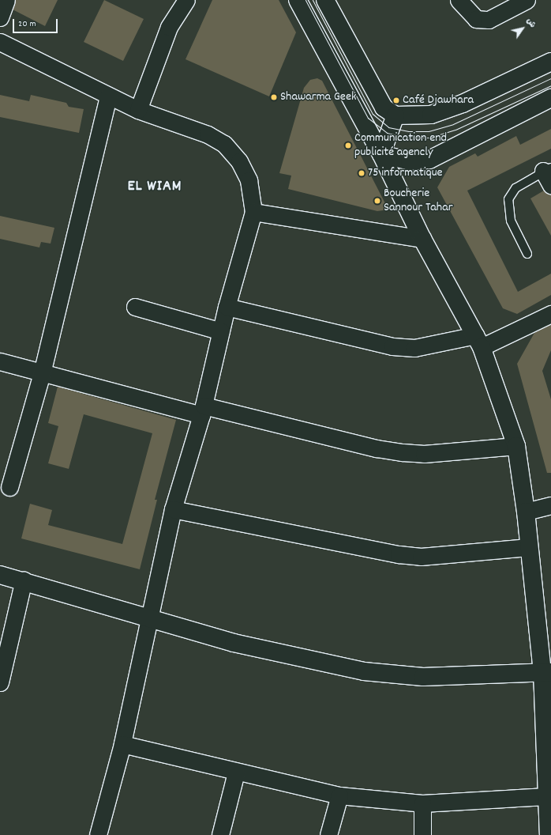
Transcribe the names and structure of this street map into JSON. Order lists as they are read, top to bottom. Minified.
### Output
{"districts":["EL WIAM"],"places":["Shawarma Geek","Café Djawhara","Communication end publicité agencly","75 informatique","Boucherie Sannour Tahar"],"scale_bar":"20 m","north":"top right"}
